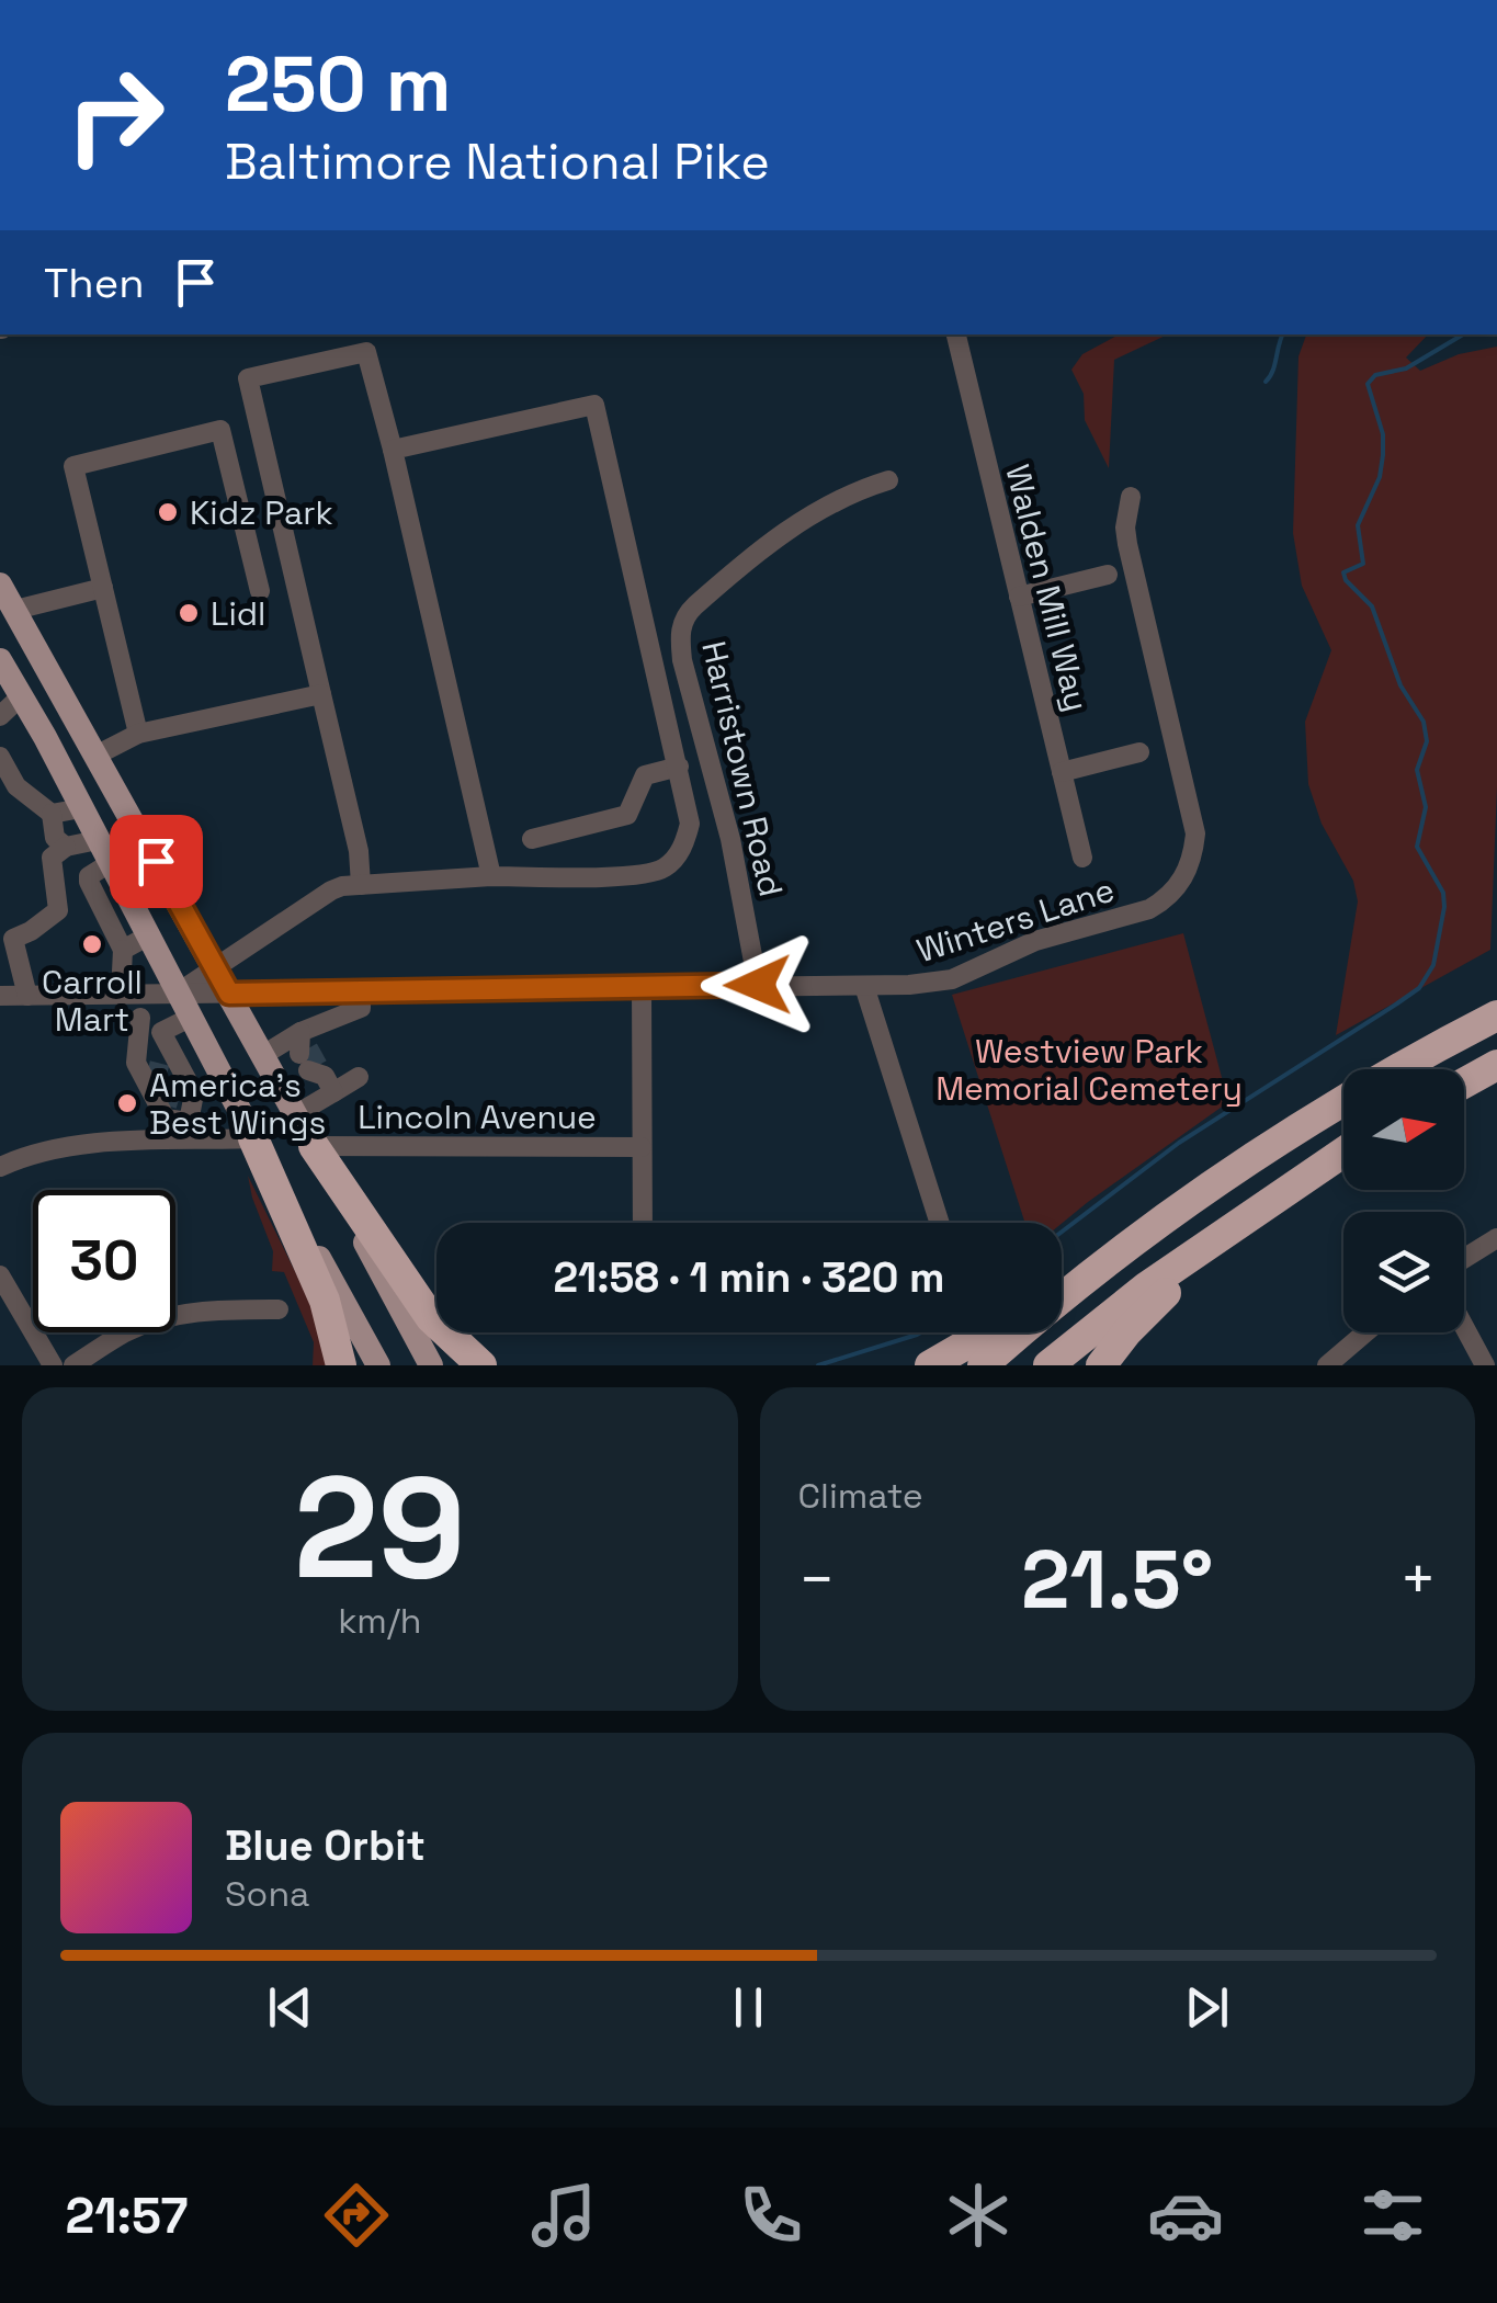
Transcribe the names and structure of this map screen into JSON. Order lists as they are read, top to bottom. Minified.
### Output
{"streets":{"street":["Walden Mill Way","Harristown Road","Winters Lane","Lincoln Avenue"]},"crossings":[["Harristown Road","Winters Lane"]],"parks":["Westview Park Memorial Cemetery"],"places":["Kidz Park","Lidl","Carroll Mart","America's Best Wings"],"north":"right","page":{"turn":["250 m","Baltimore National Pike"],"then":"Then","limit":"30","trip":"21:58 · 1 min · 320 m","tile":[["29","km/h"],"Climate"],"heat":["−","21.5°","+"],"song":["Blue Orbit","Sona"],"tabs":"21:57"}}
